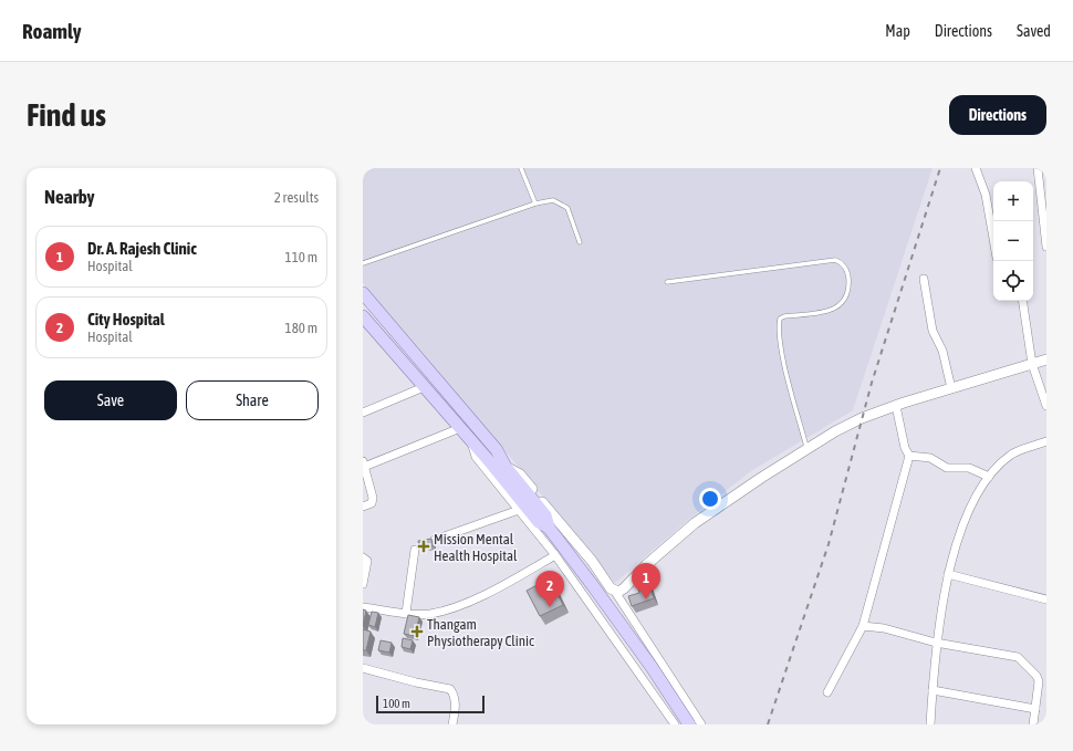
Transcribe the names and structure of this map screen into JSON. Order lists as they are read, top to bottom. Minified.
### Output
{"places":{"health":["Mission Mental Health Hospital","Thangam Physiotherapy Clinic"]},"scale_bar":"100 m","page":{"header":"Roamly","nav":["Map","Directions","Saved"],"buttons":["Directions",["Save","Share"]],"title":"Find us","heading":["Nearby","2 results"],"map_buttons":["+","−"],"list":[{"mark":"1","name":"Dr. A. Rajesh Clinic","note":"Hospital","value":"110 m"},{"mark":"2","name":"City Hospital","note":"Hospital","value":"180 m"}],"pins":["1","2"],"scale":"100 m"}}
